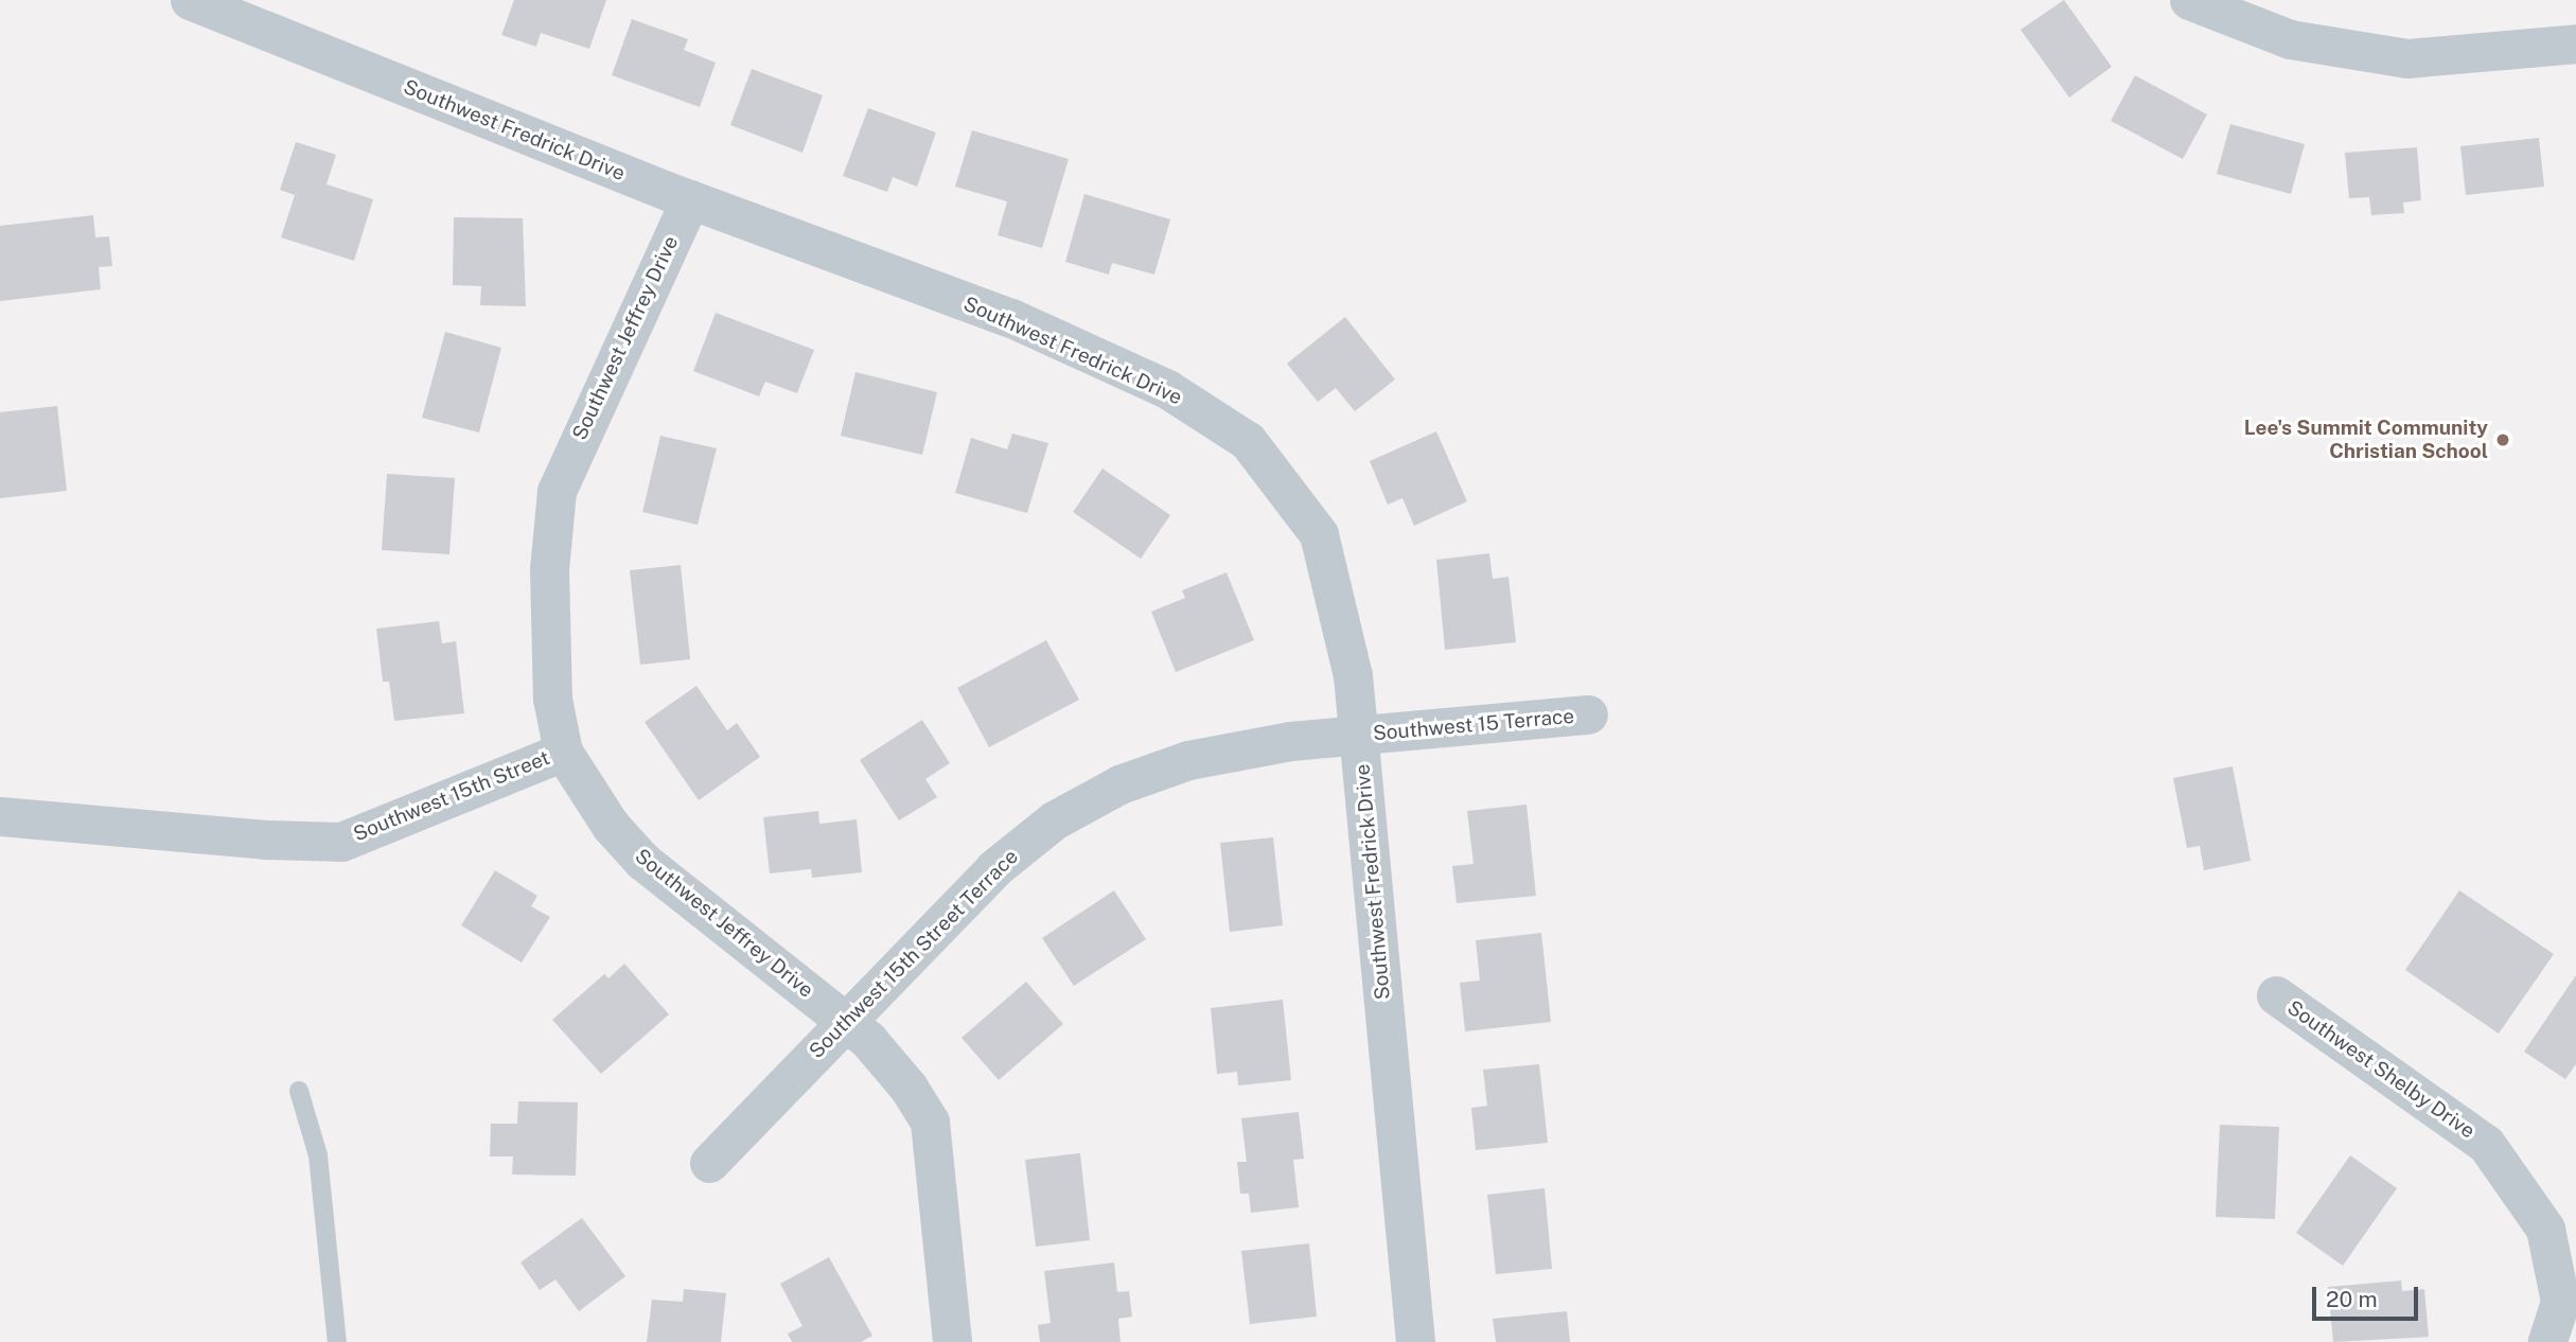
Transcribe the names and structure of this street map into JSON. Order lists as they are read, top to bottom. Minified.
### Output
{"streets":{"street":["Southwest Fredrick Drive","Southwest Jeffrey Drive","Southwest 15 Terrace","Southwest 15th Street","Southwest 15th Street Terrace","Southwest Shelby Drive"]},"crossings":[["Southwest Fredrick Drive","Southwest Jeffrey Drive"],["Southwest Fredrick Drive","Southwest 15 Terrace"],["Southwest Fredrick Drive","Southwest 15th Street Terrace"],["Southwest Jeffrey Drive","Southwest 15th Street"],["Southwest Jeffrey Drive","Southwest 15th Street Terrace"],["Southwest 15 Terrace","Southwest 15th Street Terrace"]],"places":["Lee's Summit Community Christian School"],"scale_bar":"20 m"}
